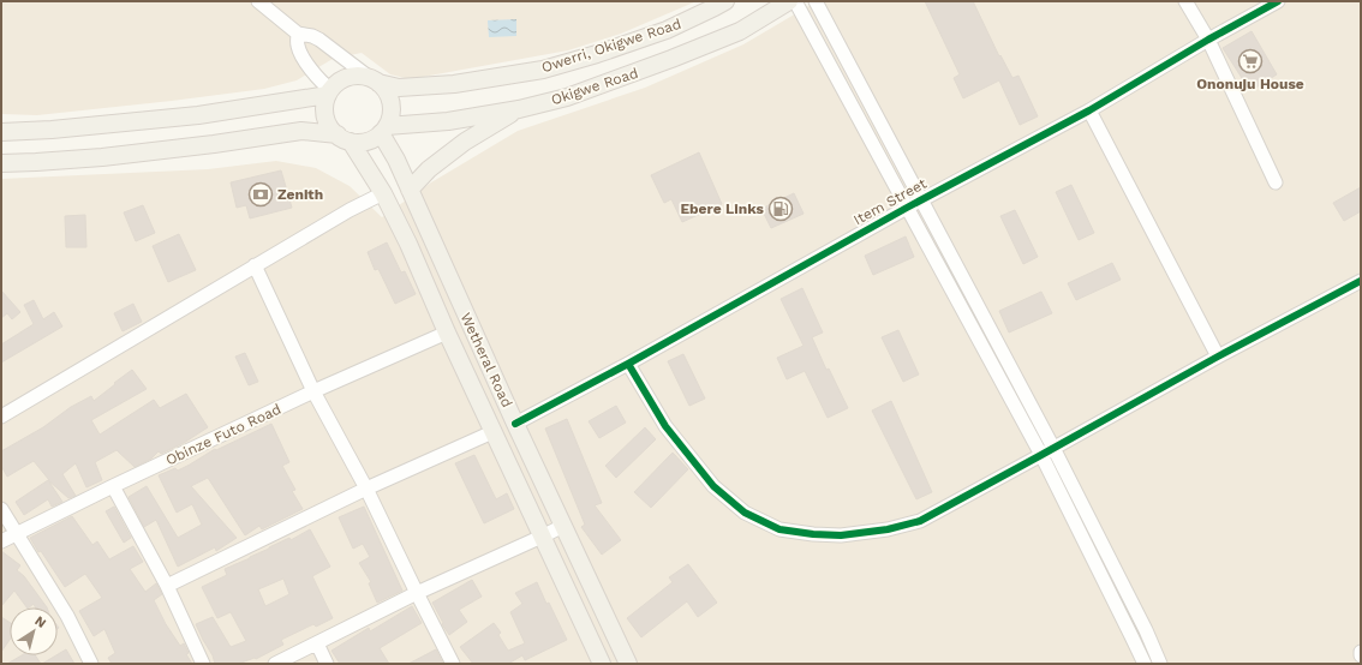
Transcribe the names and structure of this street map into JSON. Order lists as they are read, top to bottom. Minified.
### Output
{"streets":{"main road":["Owerri, Okigwe Road","Okigwe Road","Wetheral Road"],"street":["Item Street","Obinze Futo Road"]},"crossings":[["Owerri, Okigwe Road","Okigwe Road"],["Owerri, Okigwe Road","Wetheral Road"],["Okigwe Road","Wetheral Road"],["Item Street","Wetheral Road"],["Wetheral Road","Obinze Futo Road"]],"places":{"supermarket":["Ononuju House"],"bank":["Zenith"],"fuel station":["Ebere Links"]},"north":"top right"}
